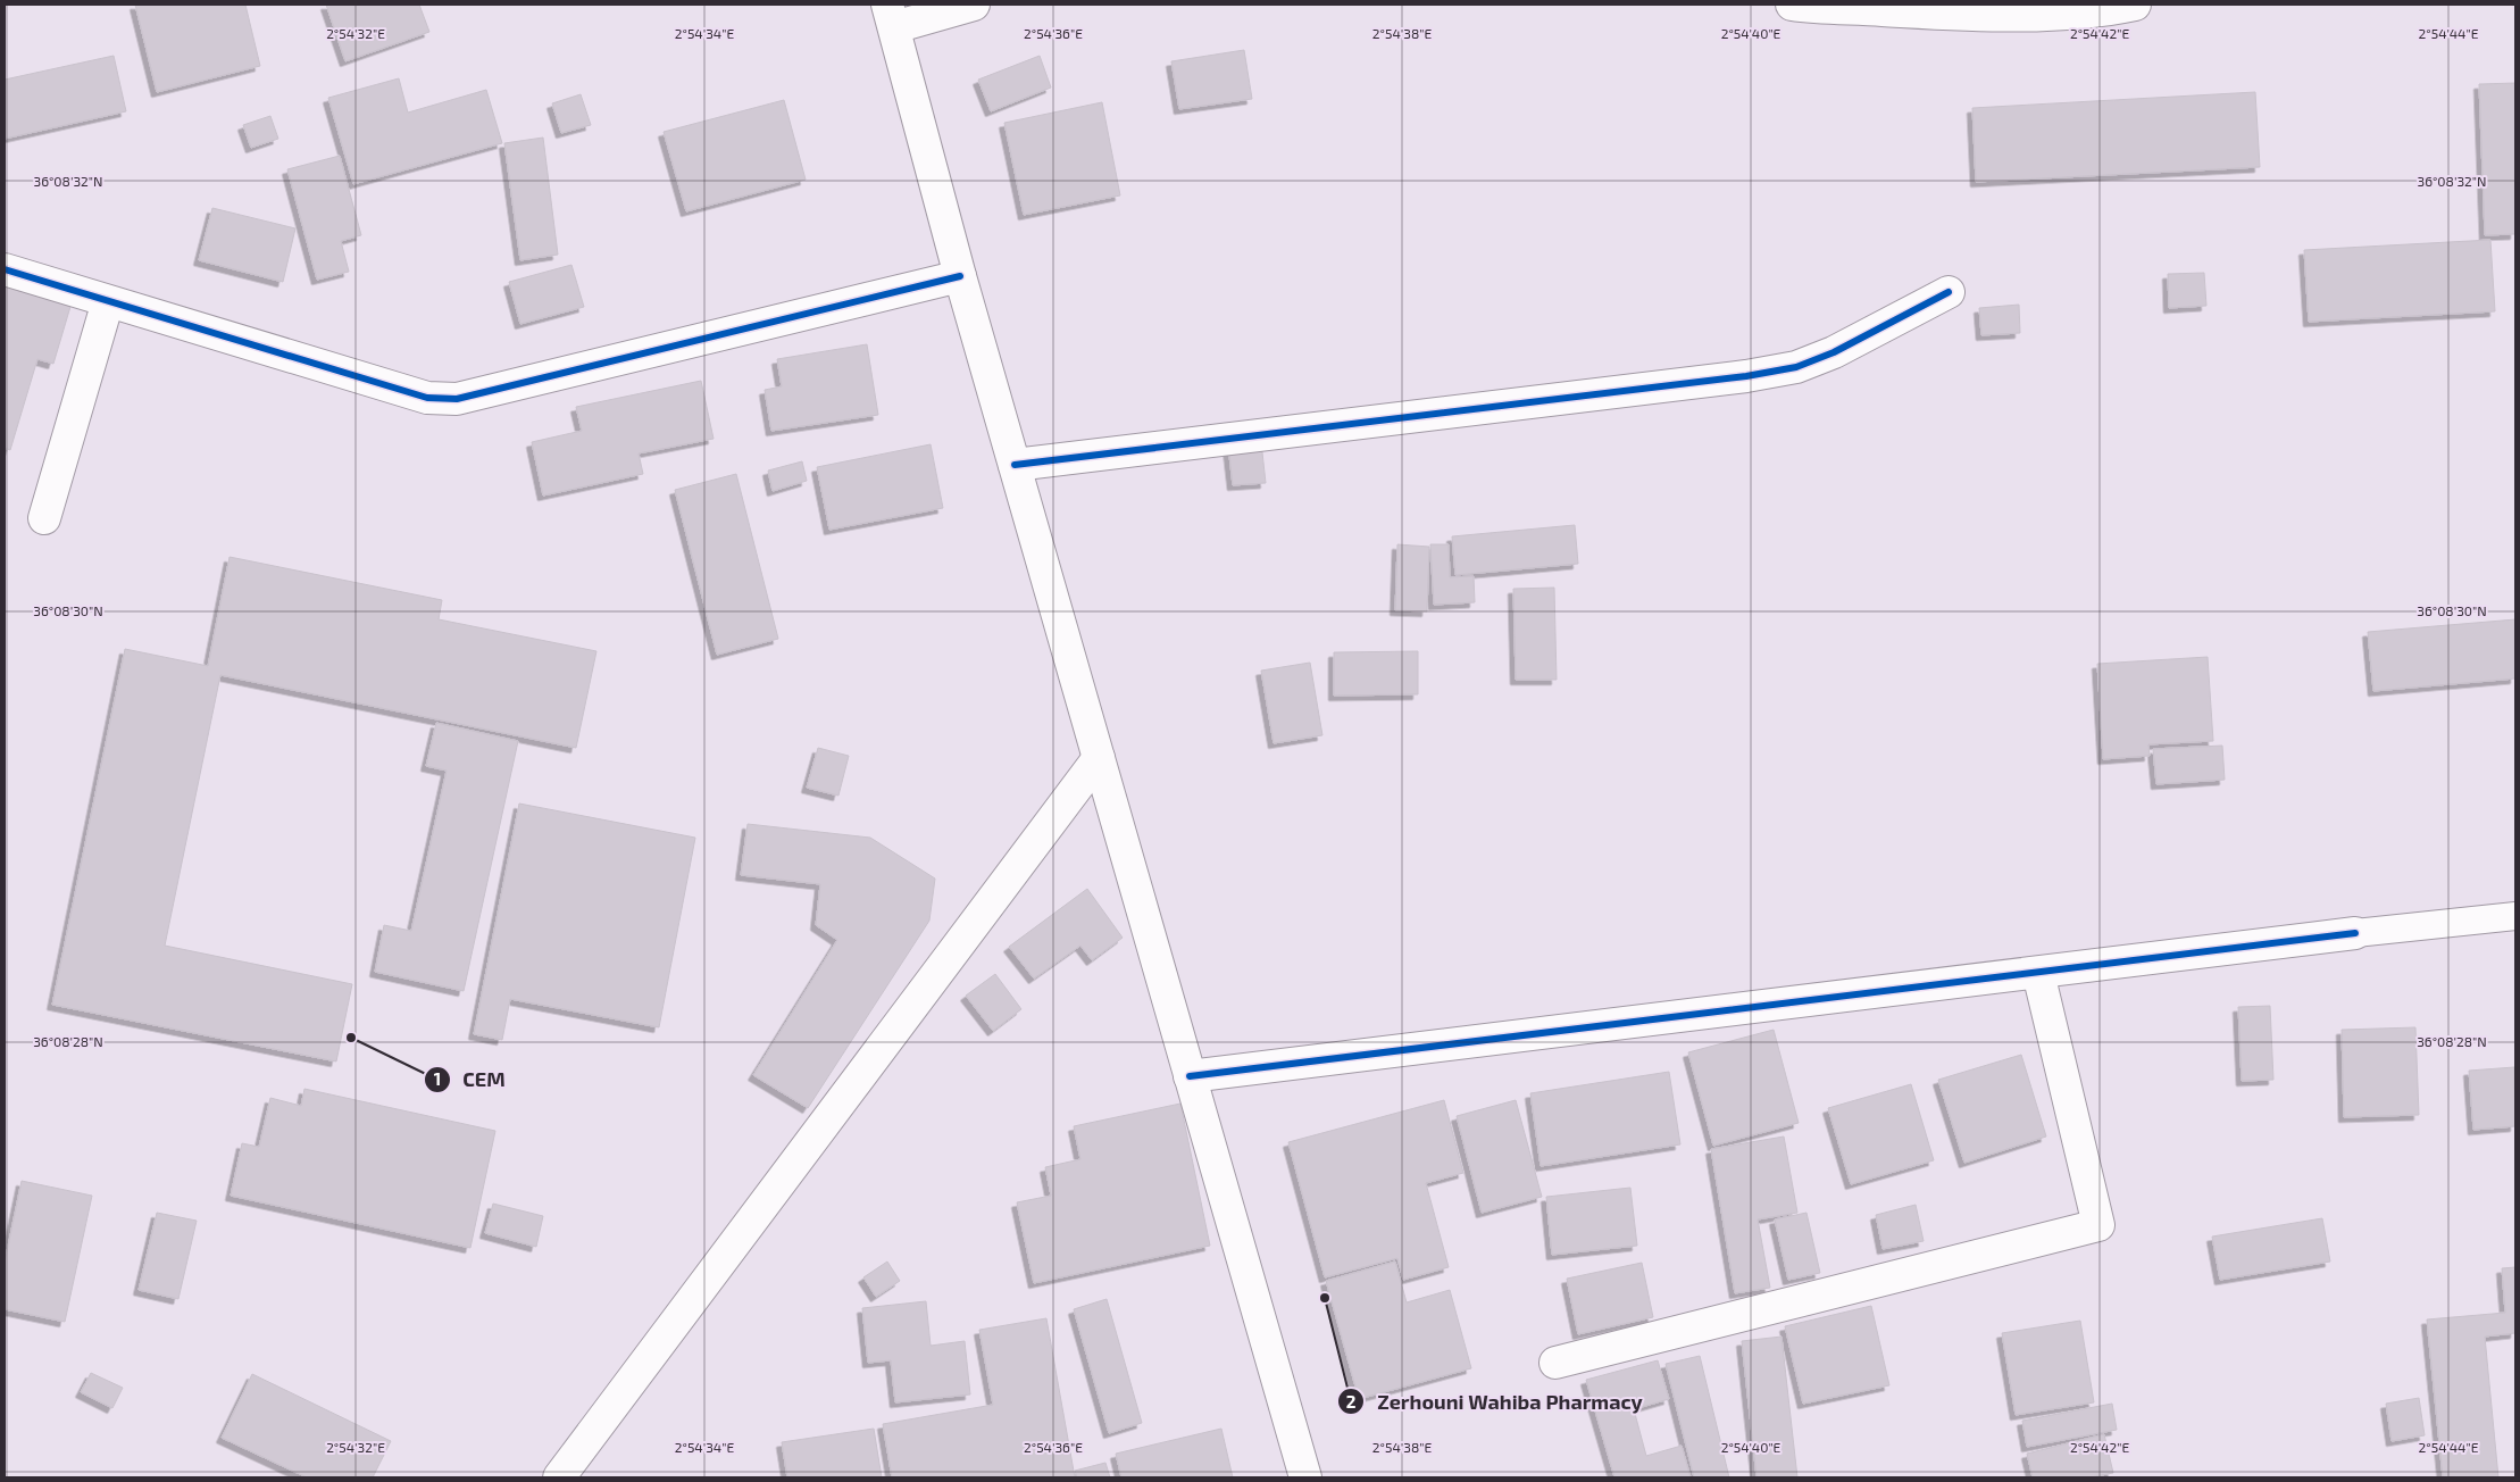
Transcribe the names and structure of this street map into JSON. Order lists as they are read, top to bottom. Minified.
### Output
{"places":["CEM","Zerhouni Wahiba Pharmacy"],"coordinates":["2°54'32\"E","2°54'34\"E","2°54'36\"E","2°54'38\"E","2°54'40\"E","2°54'42\"E","2°54'44\"E","36°08'32\"N","36°08'30\"N","36°08'28\"N"]}
